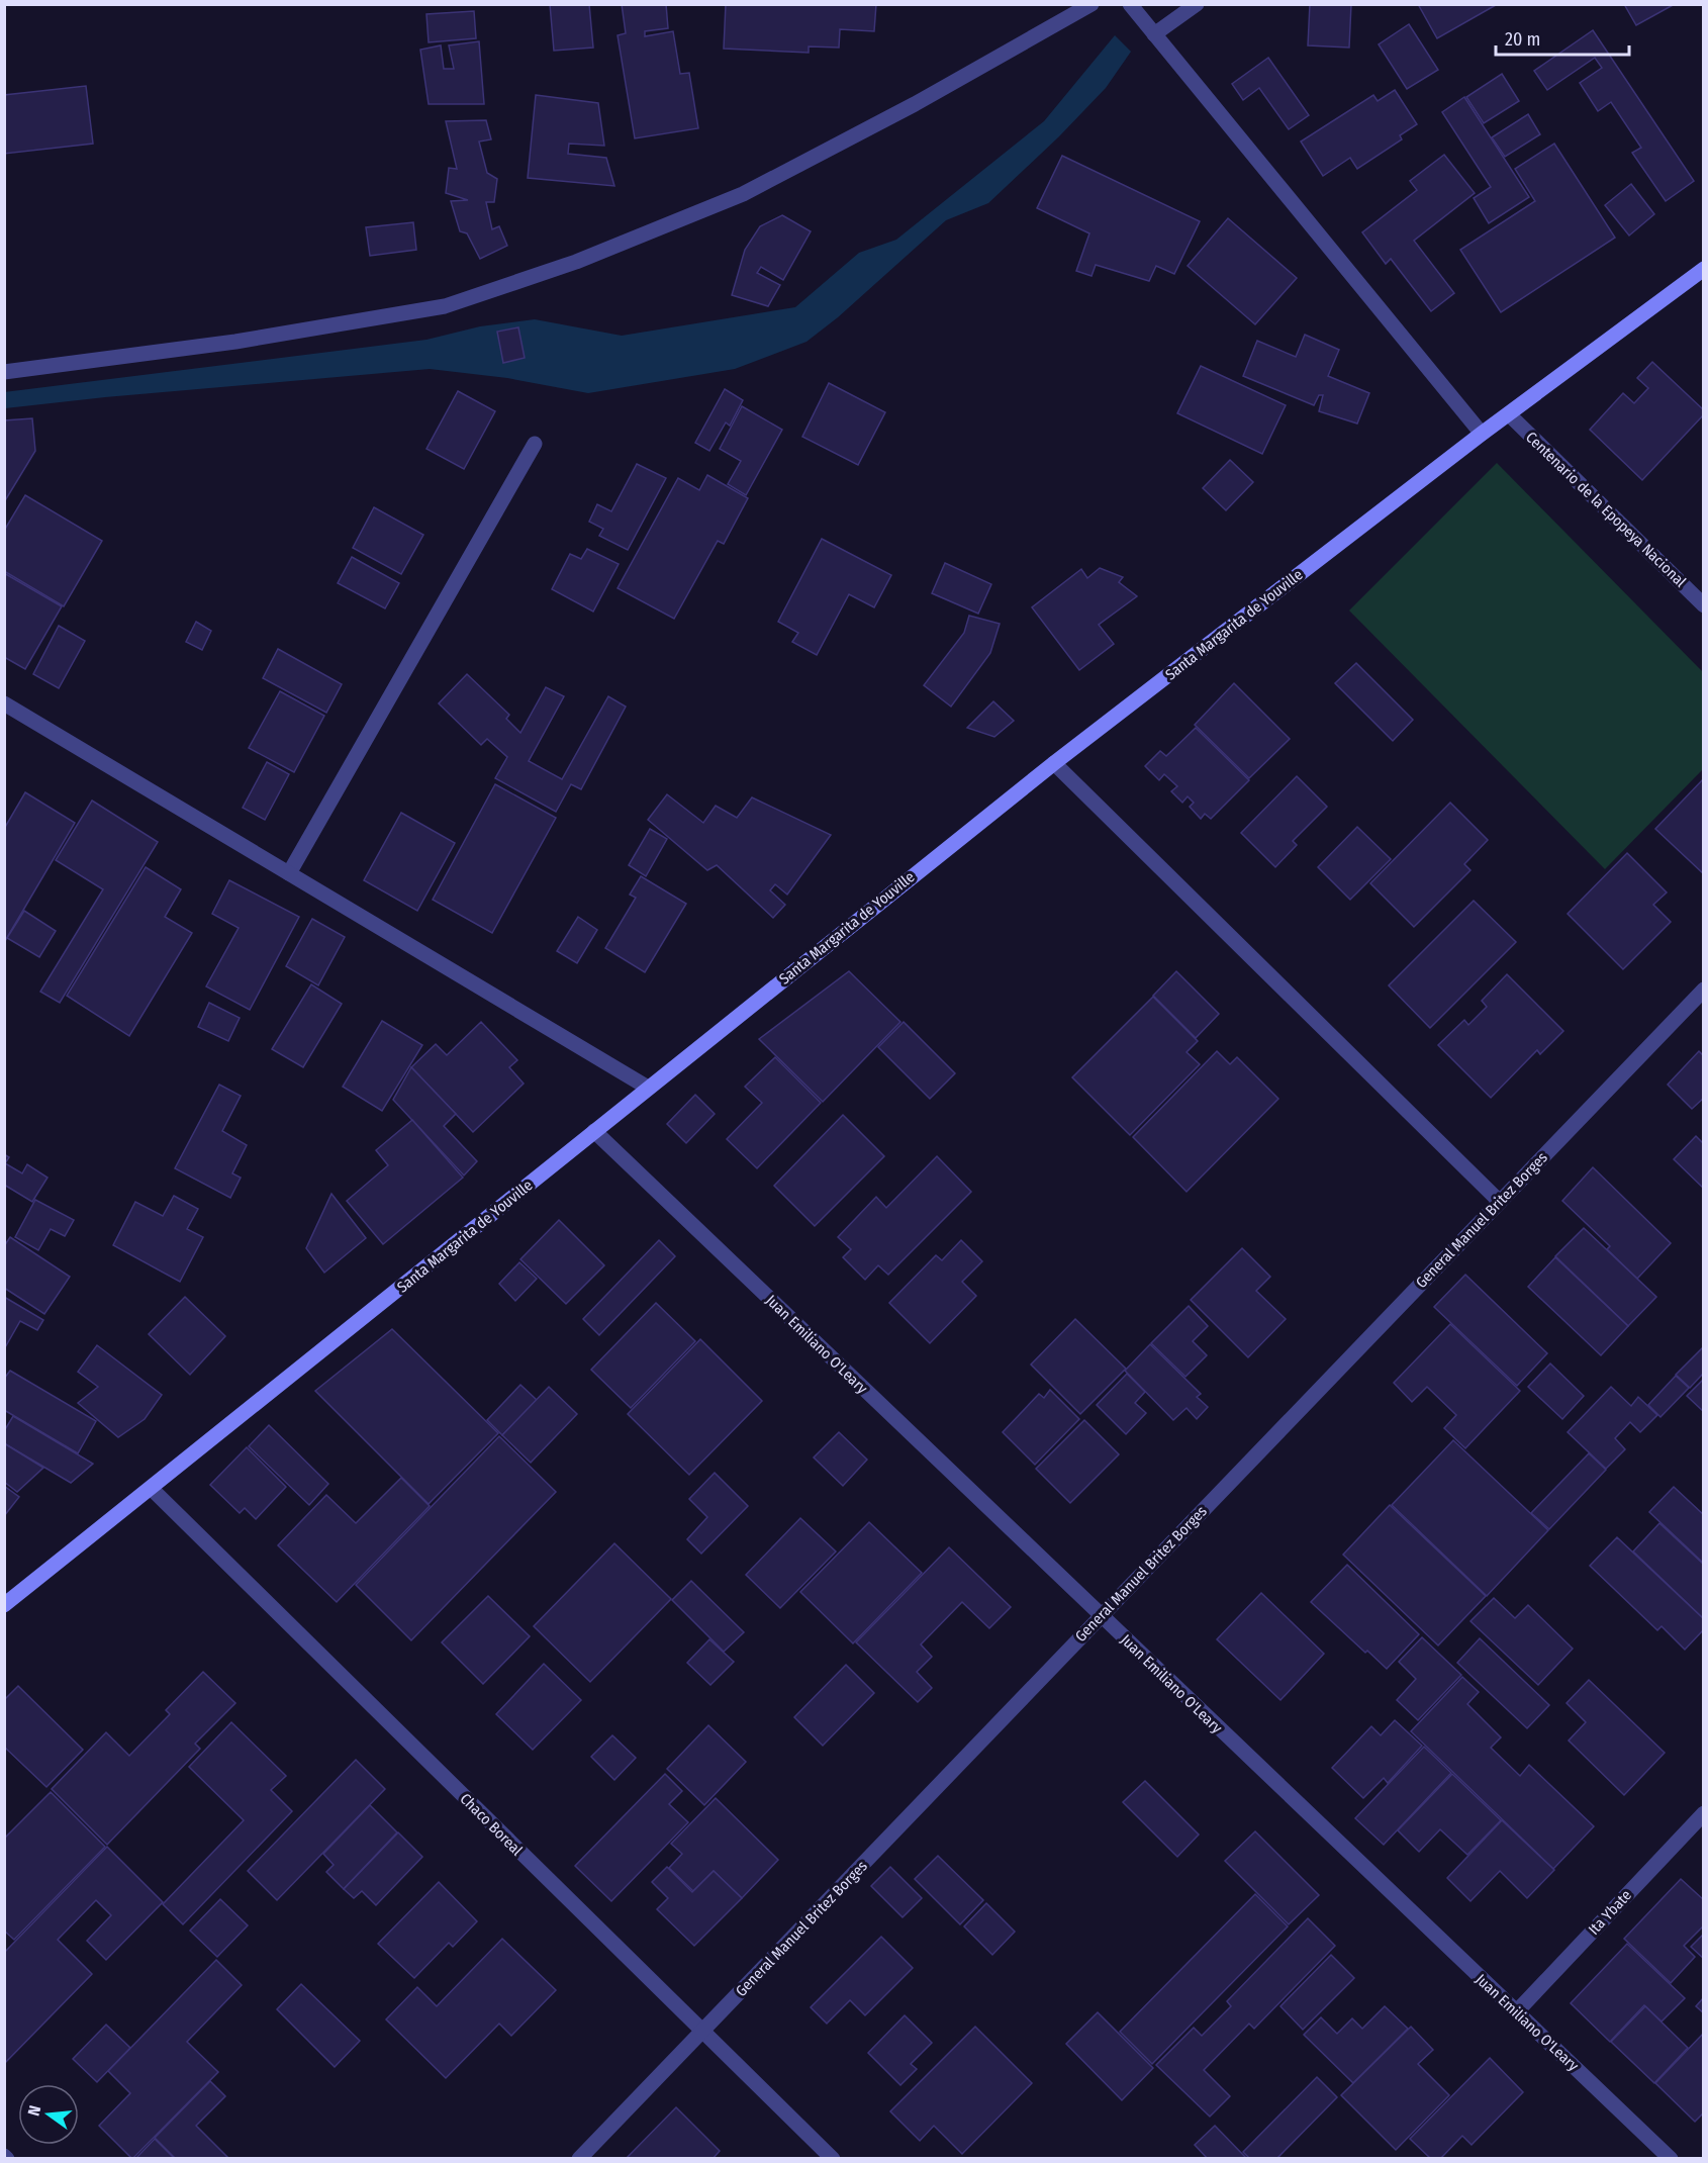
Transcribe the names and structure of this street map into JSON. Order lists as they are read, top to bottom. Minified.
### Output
{"streets":{"main road":["Santa Margarita de Youville"],"street":["Centenario de la Epopeya Nacional","General Manuel Britez Borges","Juan Emiliano O'Leary","Chaco Boreal","Ita Ybate"]},"crossings":[["Centenario de la Epopeya Nacional","Santa Margarita de Youville"],["Santa Margarita de Youville","Juan Emiliano O'Leary"],["Santa Margarita de Youville","Chaco Boreal"],["General Manuel Britez Borges","Juan Emiliano O'Leary"],["General Manuel Britez Borges","Chaco Boreal"],["Juan Emiliano O'Leary","Ita Ybate"]],"scale_bar":"20 m","north":"left"}
